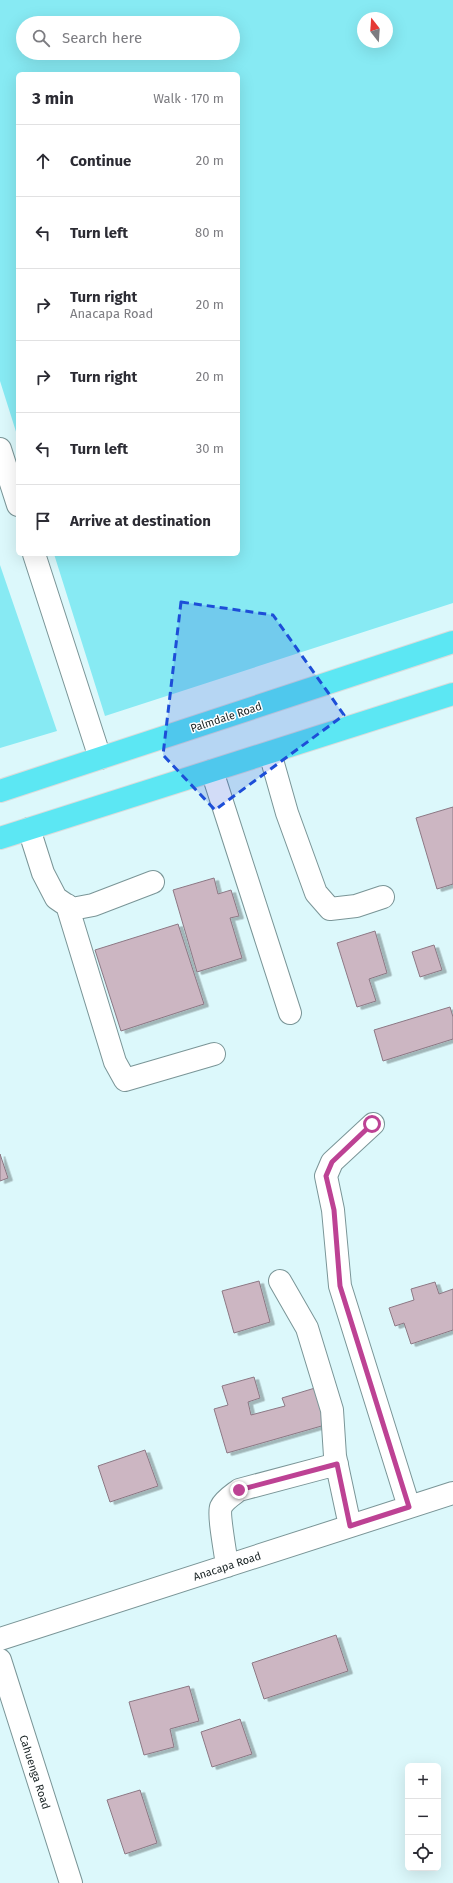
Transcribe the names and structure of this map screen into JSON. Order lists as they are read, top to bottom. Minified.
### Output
{"streets":{"highway":["Palmdale Road"],"street":["Anacapa Road","Cahuenga Road"]},"north":"top","page":{"search":"Search here","heading":["3 min","Walk · 170 m"],"list":[["Continue","20 m"],["Turn left","80 m"],["Turn right","Anacapa Road","20 m"],["Turn right","20 m"],["Turn left","30 m"],"Arrive at destination"],"map_buttons":["+","−"]}}
